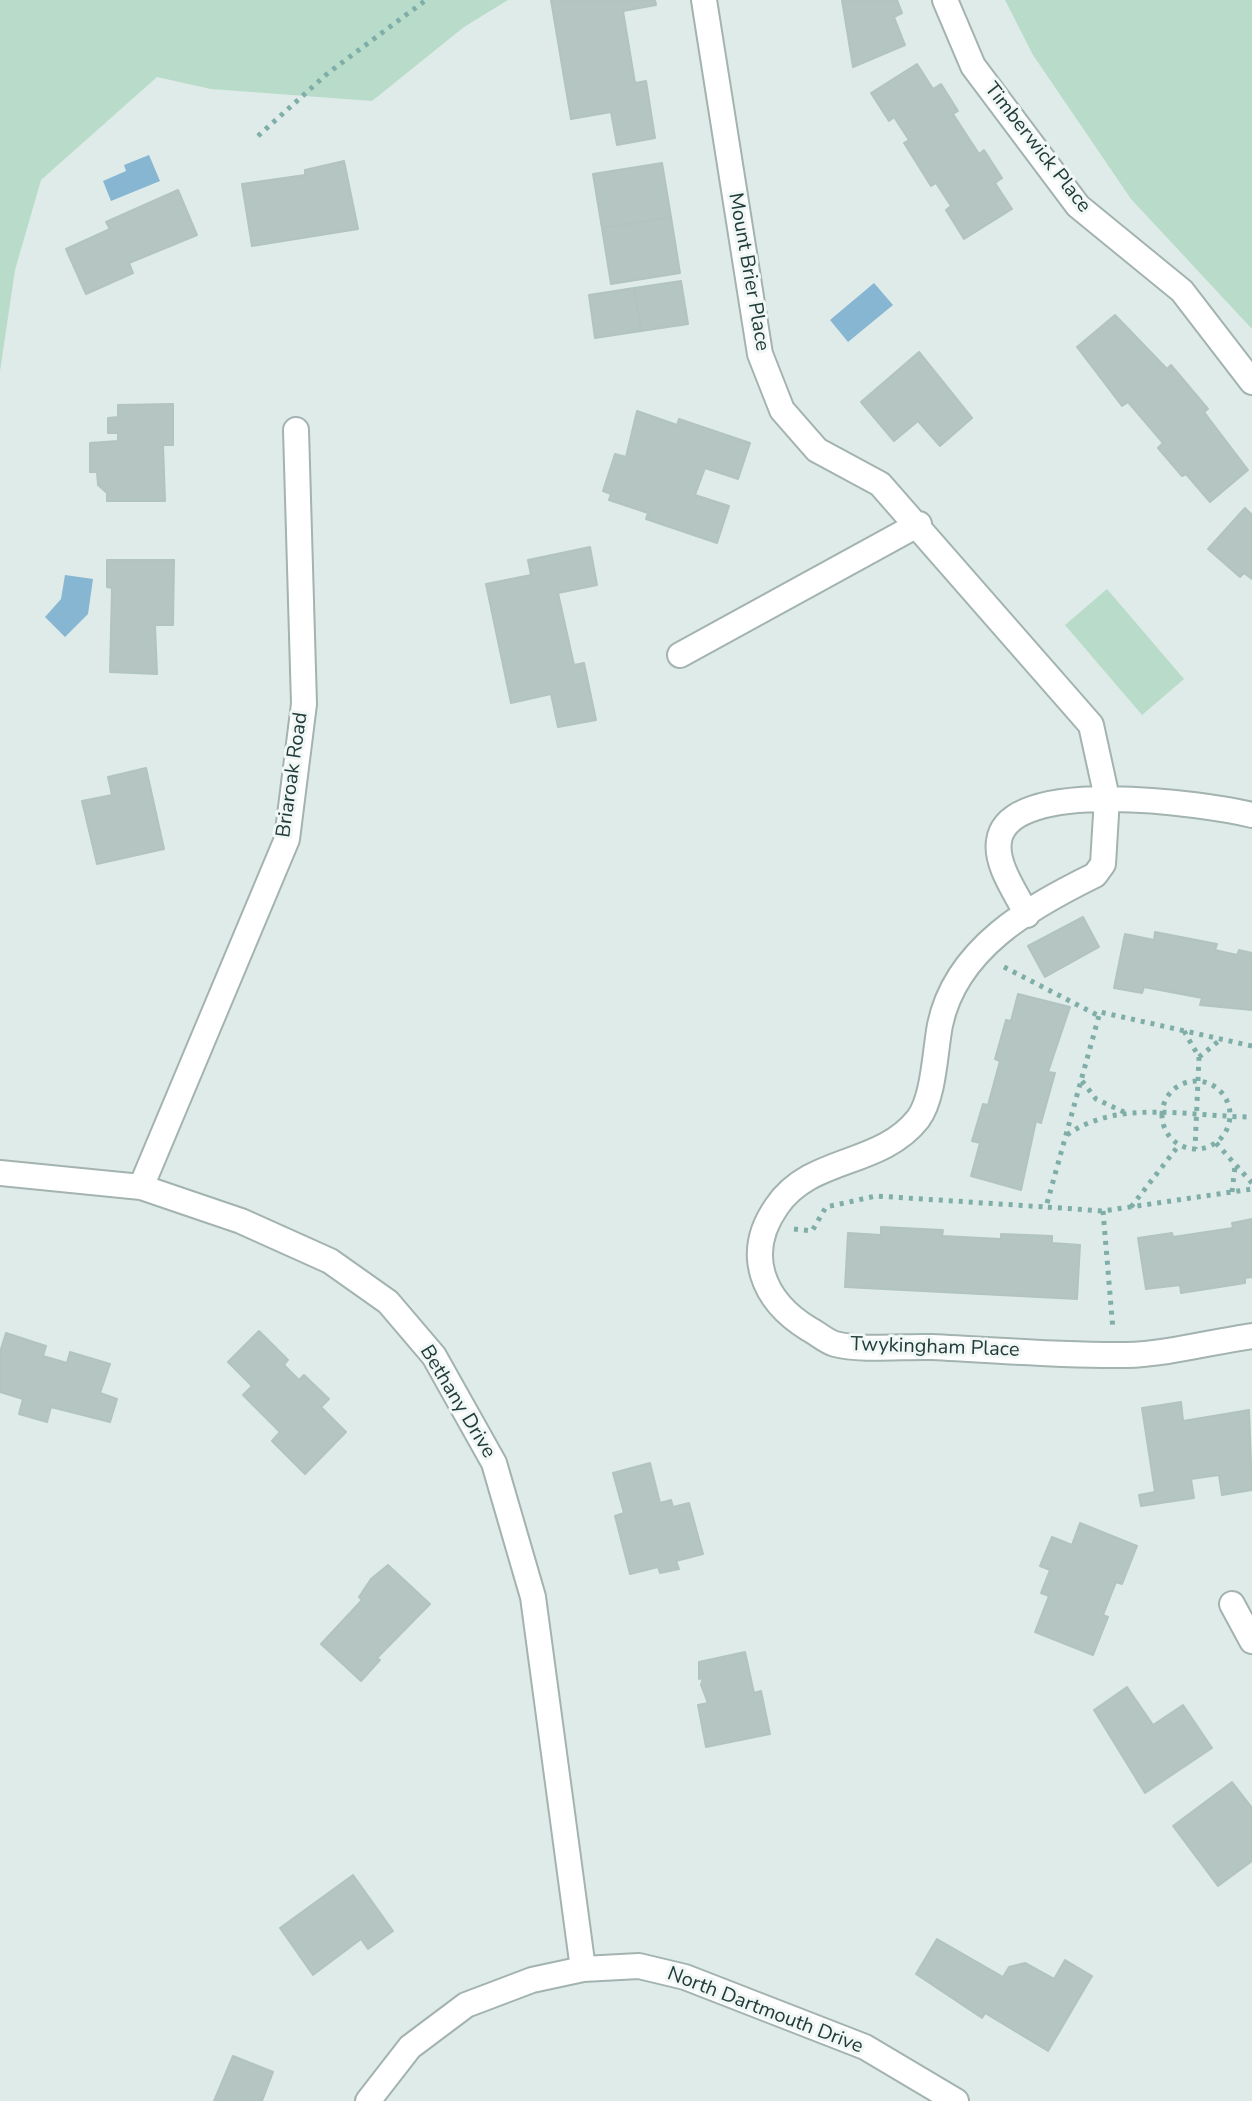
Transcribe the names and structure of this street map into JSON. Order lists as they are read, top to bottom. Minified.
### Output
{"streets":{"street":["Timberwick Place","Mount Brier Place","Briaroak Road","Twykingham Place","Bethany Drive","North Dartmouth Drive"]},"crossings":[["Mount Brier Place","Twykingham Place"],["Briaroak Road","Bethany Drive"],["Bethany Drive","North Dartmouth Drive"]]}
